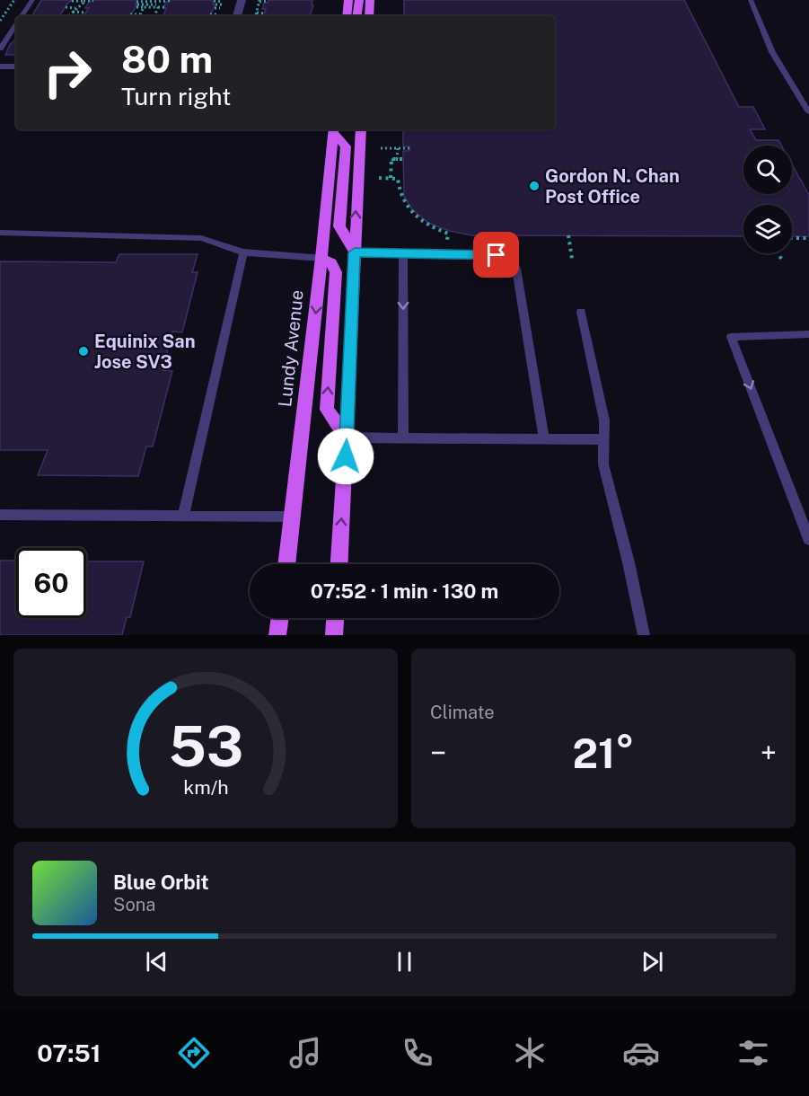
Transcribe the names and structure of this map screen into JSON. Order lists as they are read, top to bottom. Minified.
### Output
{"streets":{"main road":["Lundy Avenue"]},"places":["Gordon N. Chan Post Office","Equinix San Jose SV3"],"page":{"turn":["80 m","Turn right"],"limit":"60","trip":"07:52 · 1 min · 130 m","tile":"Climate","heat":["−","21°","+"],"song":["Blue Orbit","Sona"],"tabs":"07:51","gauge":["53","km/h"]}}
